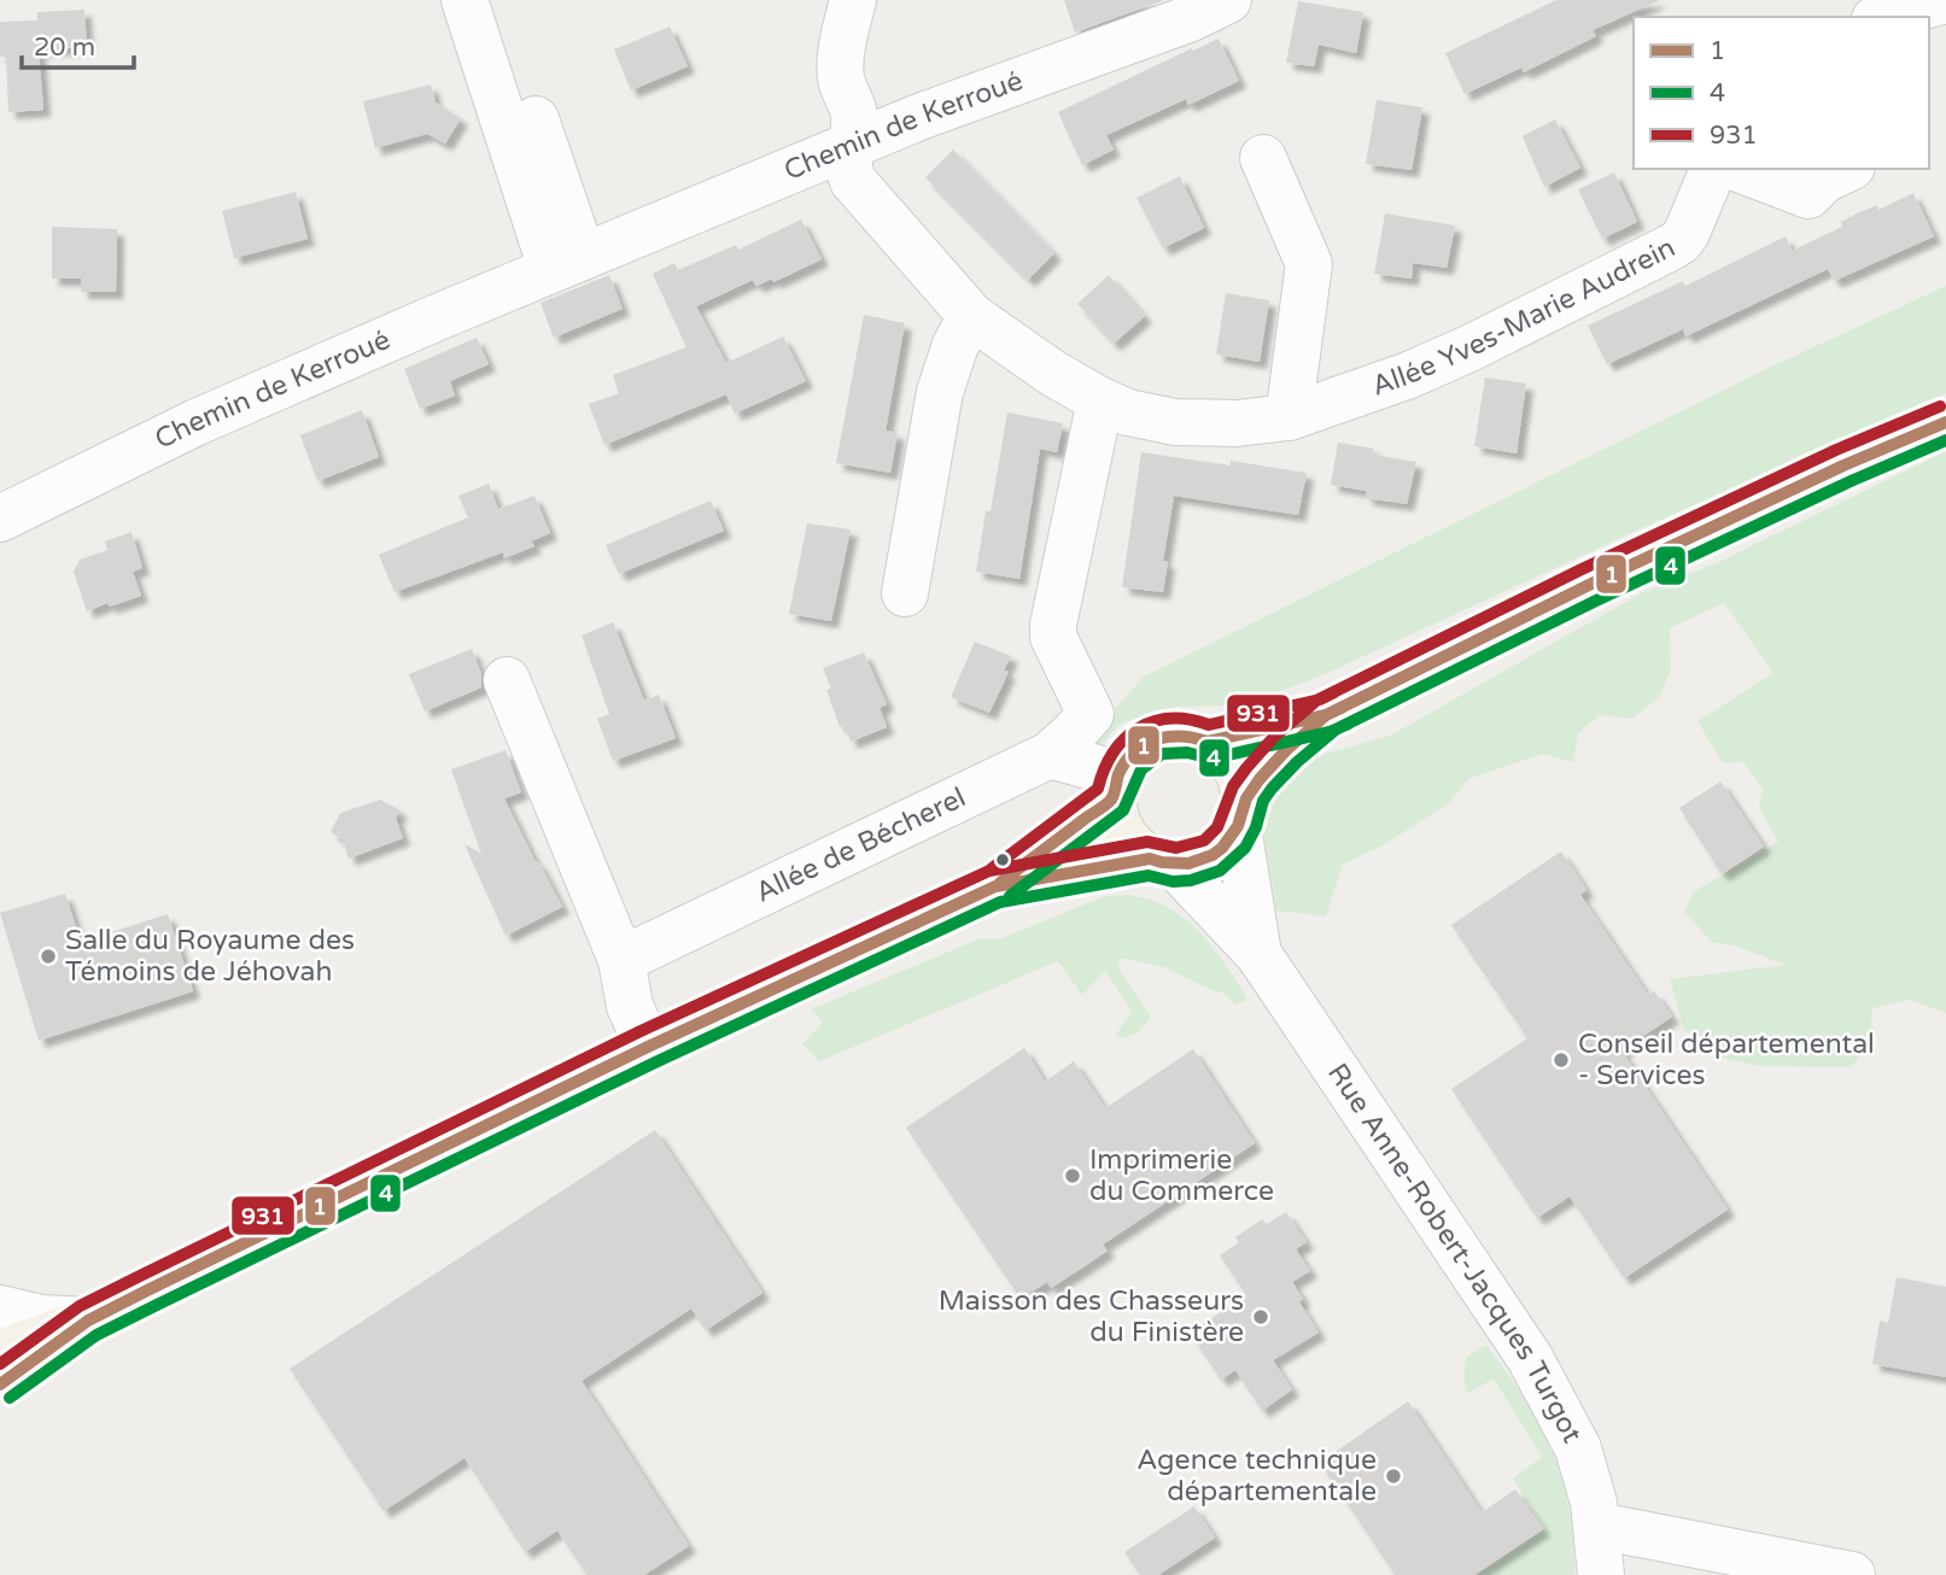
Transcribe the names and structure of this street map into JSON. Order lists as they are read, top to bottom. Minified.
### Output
{"streets":{"street":["Chemin de Kerroué","Allée Yves-Marie Audrein","Allée de Bécherel","Rue Anne-Robert-Jacques Turgot"]},"crossings":[["Chemin de Kerroué","Allée Yves-Marie Audrein"],["Allée Yves-Marie Audrein","Allée de Bécherel"]],"places":["Salle du Royaume des Témoins de Jéhovah","Conseil départemental - Services","Imprimerie du Commerce","Maisson des Chasseurs du Finistère","Agence technique départementale"],"lines":["transit line 931","transit line 1","transit line 4"],"legend":["1","4","931"],"scale_bar":"20 m"}
